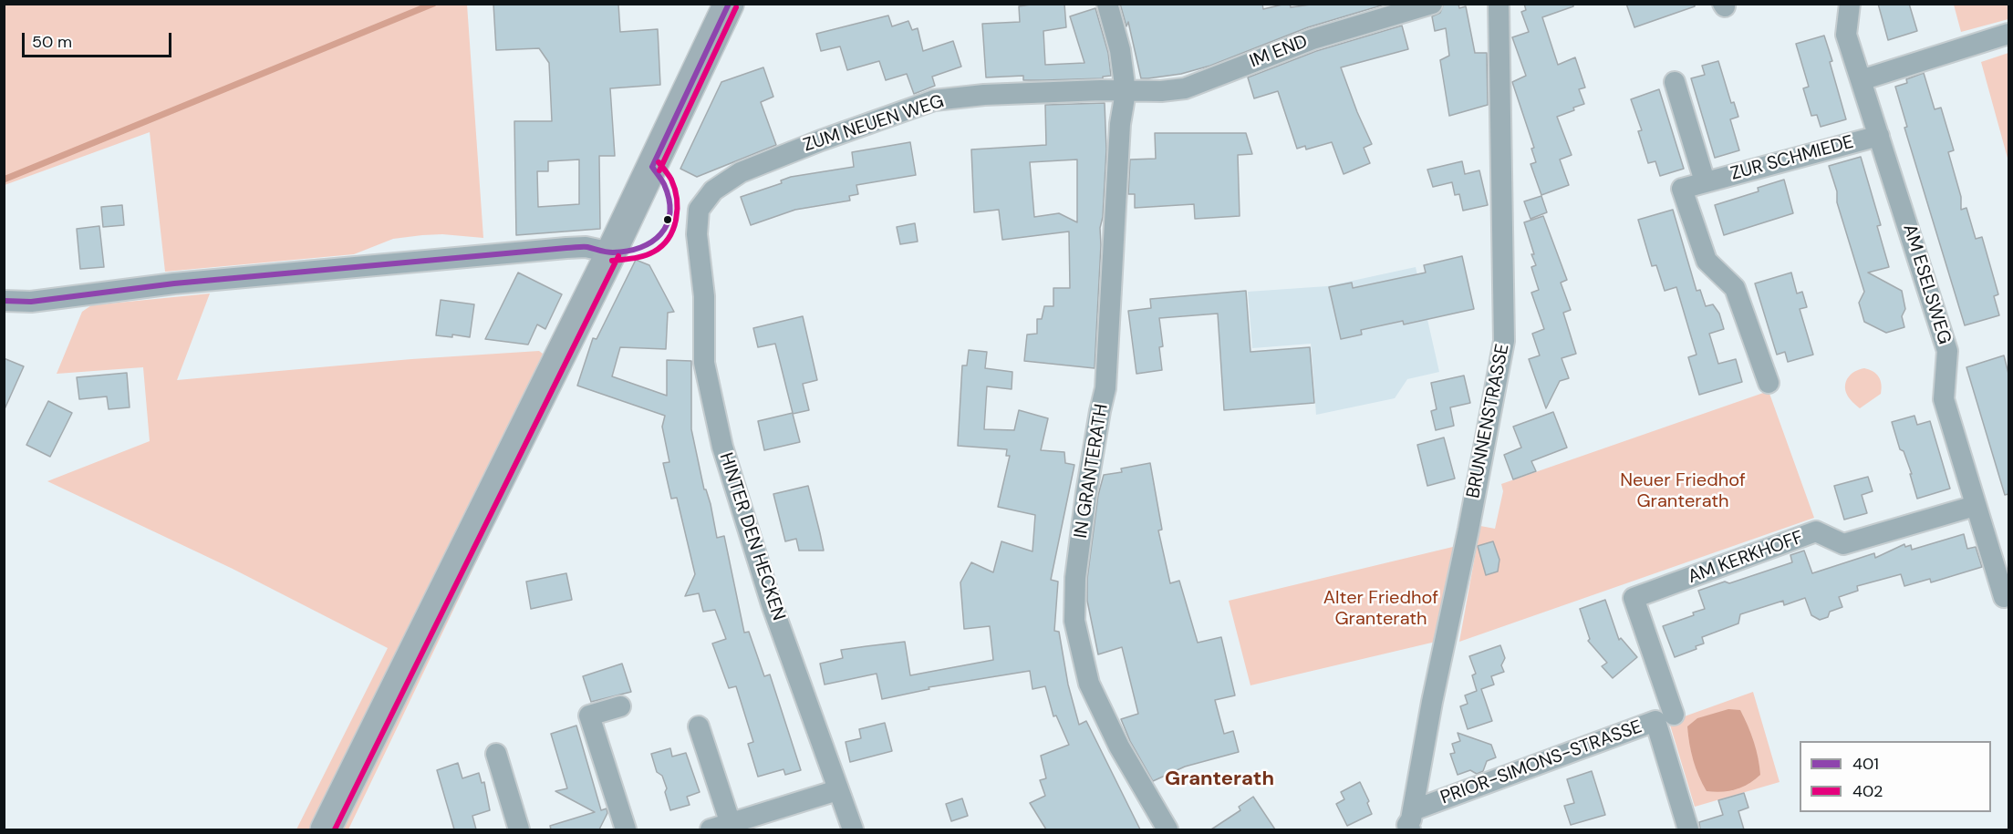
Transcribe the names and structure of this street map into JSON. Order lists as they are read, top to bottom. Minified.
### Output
{"streets":{"street":["IM END","ZUM NEUEN WEG","ZUR SCHMIEDE","AM ESELSWEG","BRUNNENSTRASSE","IN GRANTERATH","HINTER DEN HECKEN","AM KERKHOFF","PRIOR-SIMONS-STRASSE"]},"crossings":[["IM END","ZUM NEUEN WEG"],["IM END","IN GRANTERATH"],["ZUM NEUEN WEG","IN GRANTERATH"],["ZUM NEUEN WEG","HINTER DEN HECKEN"],["ZUR SCHMIEDE","AM ESELSWEG"],["AM ESELSWEG","AM KERKHOFF"],["BRUNNENSTRASSE","PRIOR-SIMONS-STRASSE"]],"districts":["Granterath"],"parks":["Neuer Friedhof Granterath","Alter Friedhof Granterath"],"lines":["transit line 401","transit line 402"],"legend":["401","402"],"scale_bar":"50 m"}
